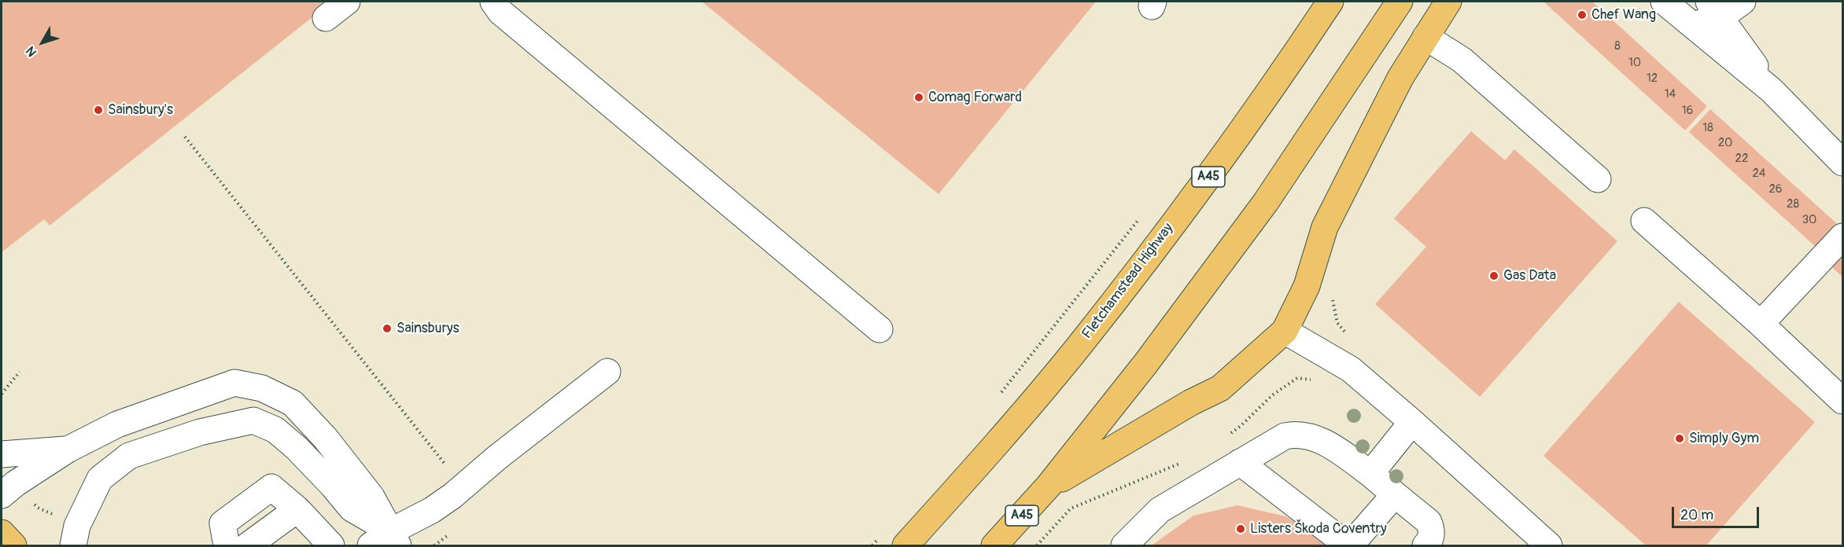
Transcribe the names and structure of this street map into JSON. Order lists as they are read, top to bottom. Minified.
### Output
{"streets":{"main road":["A45","Fletchamstead Highway"]},"places":["Chef Wang","Comag Forward","Sainsbury's","Gas Data","Sainsburys","Simply Gym","Listers Škoda Coventry"],"house_numbers":["8","10","12","14","16","18","20","22","24","26","28","30"],"scale_bar":"20 m","north":"bottom left"}
